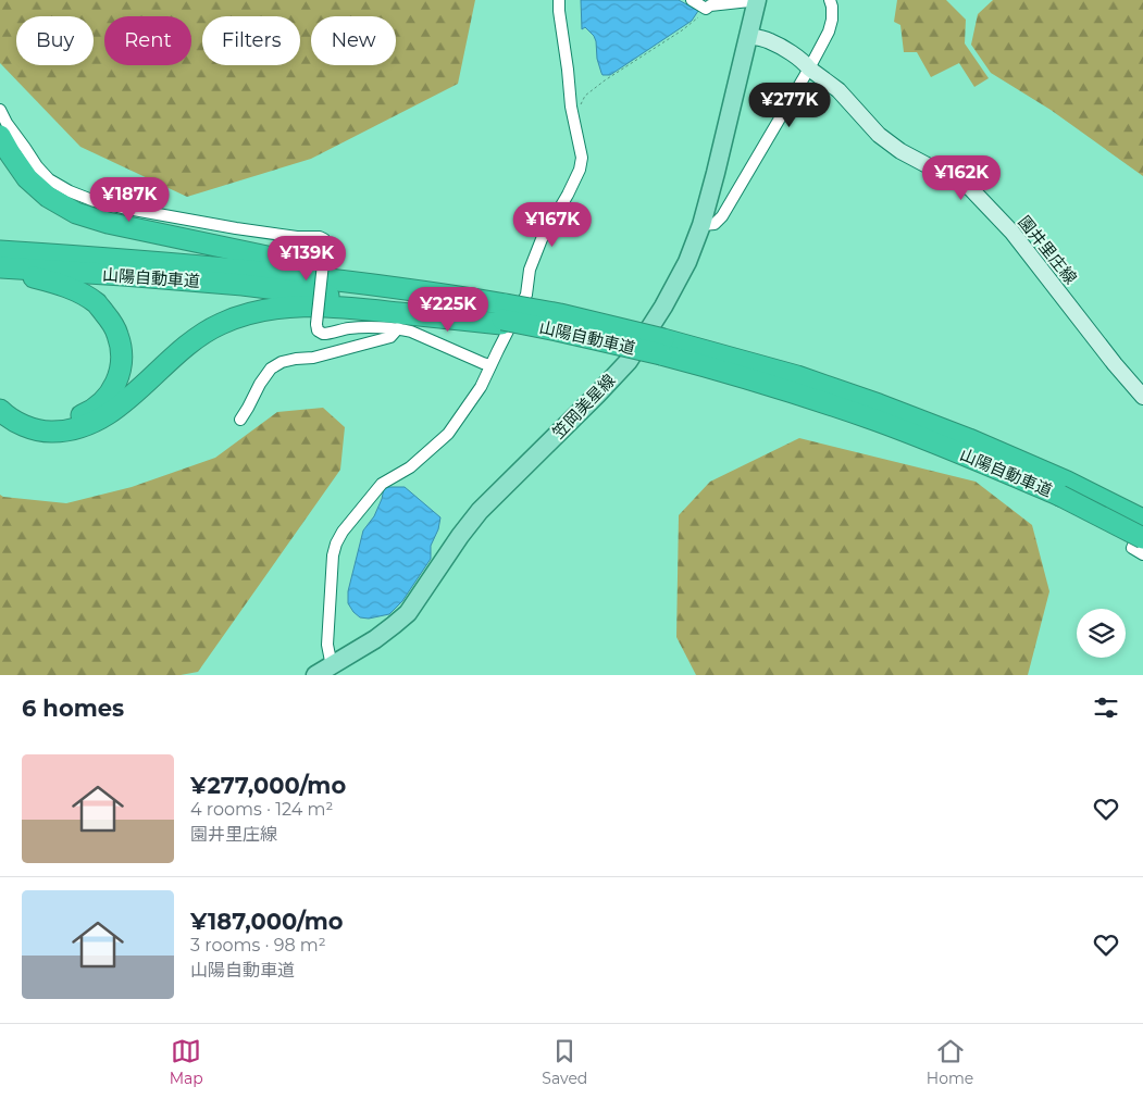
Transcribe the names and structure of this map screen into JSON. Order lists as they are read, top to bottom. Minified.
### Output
{"streets":{"highway":["山陽自動車道"],"main road":["園井里庄線","笠岡美星線"]},"crossings":[["園井里庄線","笠岡美星線"]],"page":{"chip":["Buy","Rent","Filters","New"],"price":["¥277K","¥162K","¥187K","¥167K","¥139K","¥225K"],"heading":"6 homes","list":[{"name":"¥277,000/mo","note":"4 rooms · 124 m² · 園井里庄線"},{"name":"¥187,000/mo","note":"3 rooms · 98 m² · 山陽自動車道"}],"tabs":["Map","Saved","Home"]}}
